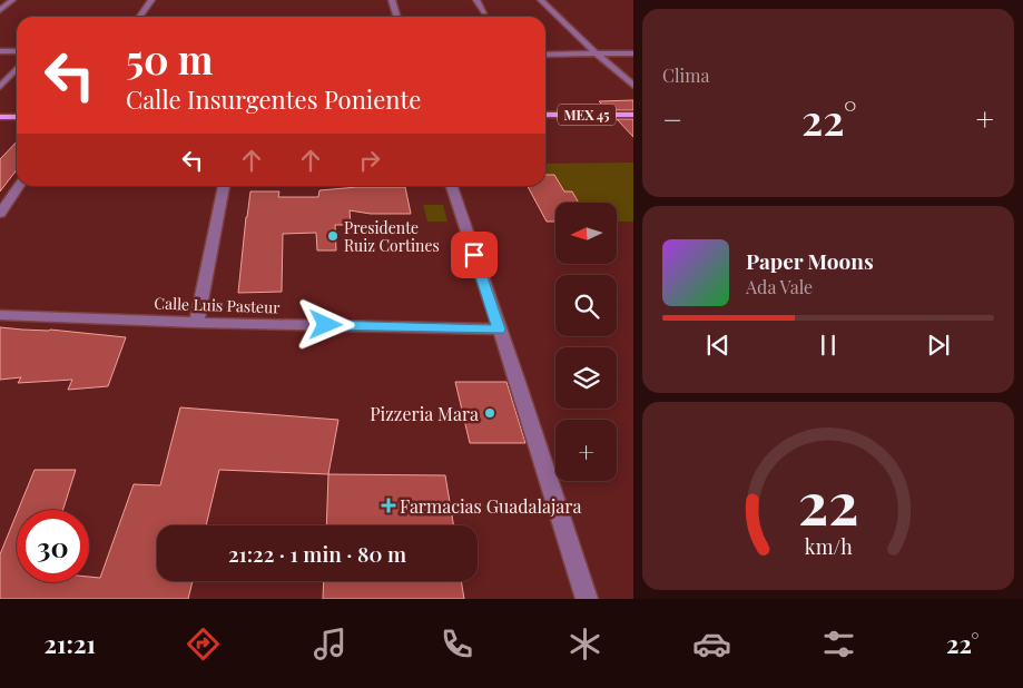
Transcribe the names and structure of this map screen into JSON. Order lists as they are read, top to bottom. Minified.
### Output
{"streets":{"main road":["MEX 45"],"street":["Calle Luis Pasteur"]},"places":{"other":["Presidente Ruiz Cortines","Pizzeria Mara"],"health":["Farmacias Guadalajara"]},"north":"left","page":{"tile":"Clima","turn":["50 m","Calle Insurgentes Poniente"],"heat":["−","22°","+"],"map_buttons":"+","song":["Paper Moons","Ada Vale"],"limit":"30","trip":"21:22 · 1 min · 80 m","tabs":["21:21","22°"],"gauge":["22","km/h"]}}
